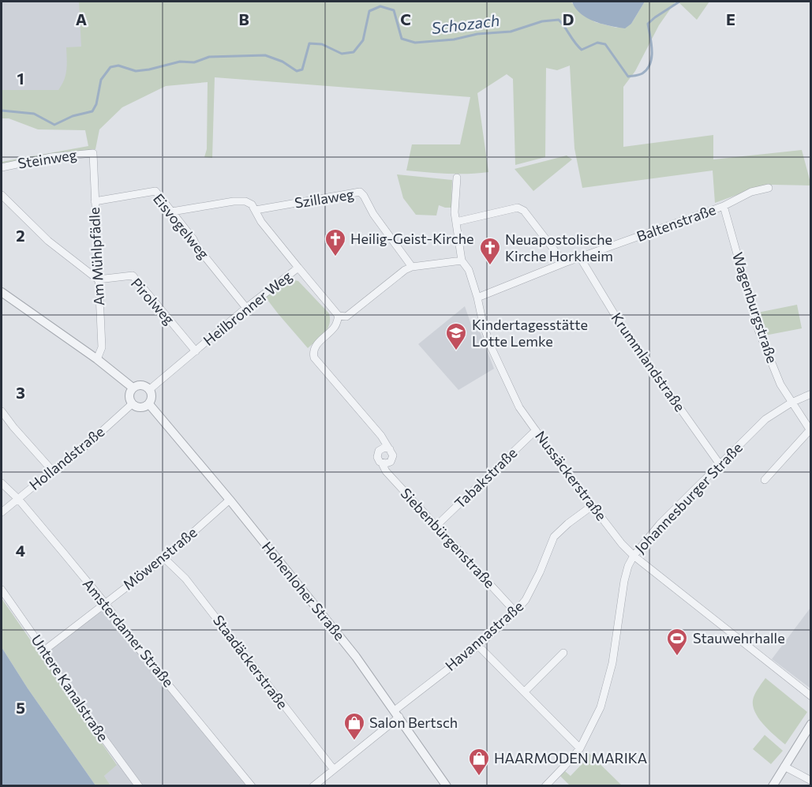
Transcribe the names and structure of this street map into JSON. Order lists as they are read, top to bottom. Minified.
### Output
{"streets":{"street":["Steinweg","Szillaweg","Baltenstraße","Eisvogelweg","Am Mühlpfädle","Pirolweg","Wagenburgstraße","Heilbronner Weg","Krummlandstraße","Hollandstraße","Nussäckerstraße","Tabakstraße","Johannesburger Straße","Siebenbürgenstraße","Möwenstraße","Hohenloher Straße","Amsterdamer Straße","Havannastraße","Staadäckerstraße","Untere Kanalstraße"]},"crossings":[["Steinweg","Am Mühlpfädle"],["Baltenstraße","Wagenburgstraße"],["Baltenstraße","Krummlandstraße"],["Baltenstraße","Nussäckerstraße"],["Eisvogelweg","Am Mühlpfädle"],["Eisvogelweg","Heilbronner Weg"],["Am Mühlpfädle","Pirolweg"],["Pirolweg","Heilbronner Weg"],["Wagenburgstraße","Johannesburger Straße"],["Heilbronner Weg","Hollandstraße"],["Heilbronner Weg","Hohenloher Straße"],["Krummlandstraße","Johannesburger Straße"],["Hollandstraße","Hohenloher Straße"],["Hollandstraße","Amsterdamer Straße"],["Nussäckerstraße","Tabakstraße"],["Nussäckerstraße","Johannesburger Straße"],["Nussäckerstraße","Havannastraße"],["Tabakstraße","Siebenbürgenstraße"],["Siebenbürgenstraße","Havannastraße"],["Möwenstraße","Hohenloher Straße"],["Möwenstraße","Amsterdamer Straße"],["Möwenstraße","Staadäckerstraße"],["Möwenstraße","Untere Kanalstraße"],["Hohenloher Straße","Havannastraße"],["Havannastraße","Staadäckerstraße"]],"water":["Schozach"],"places":{"church":["Heilig-Geist-Kirche","Neuapostolische Kirche Horkheim"],"school or university":["Kindertagesstätte Lotte Lemke"],"sports":["Stauwehrhalle"],"shop":["Salon Bertsch","HAARMODEN MARIKA"]},"grid":{"columns":["A","B","C","D","E"],"rows":["1","2","3","4","5"]}}
